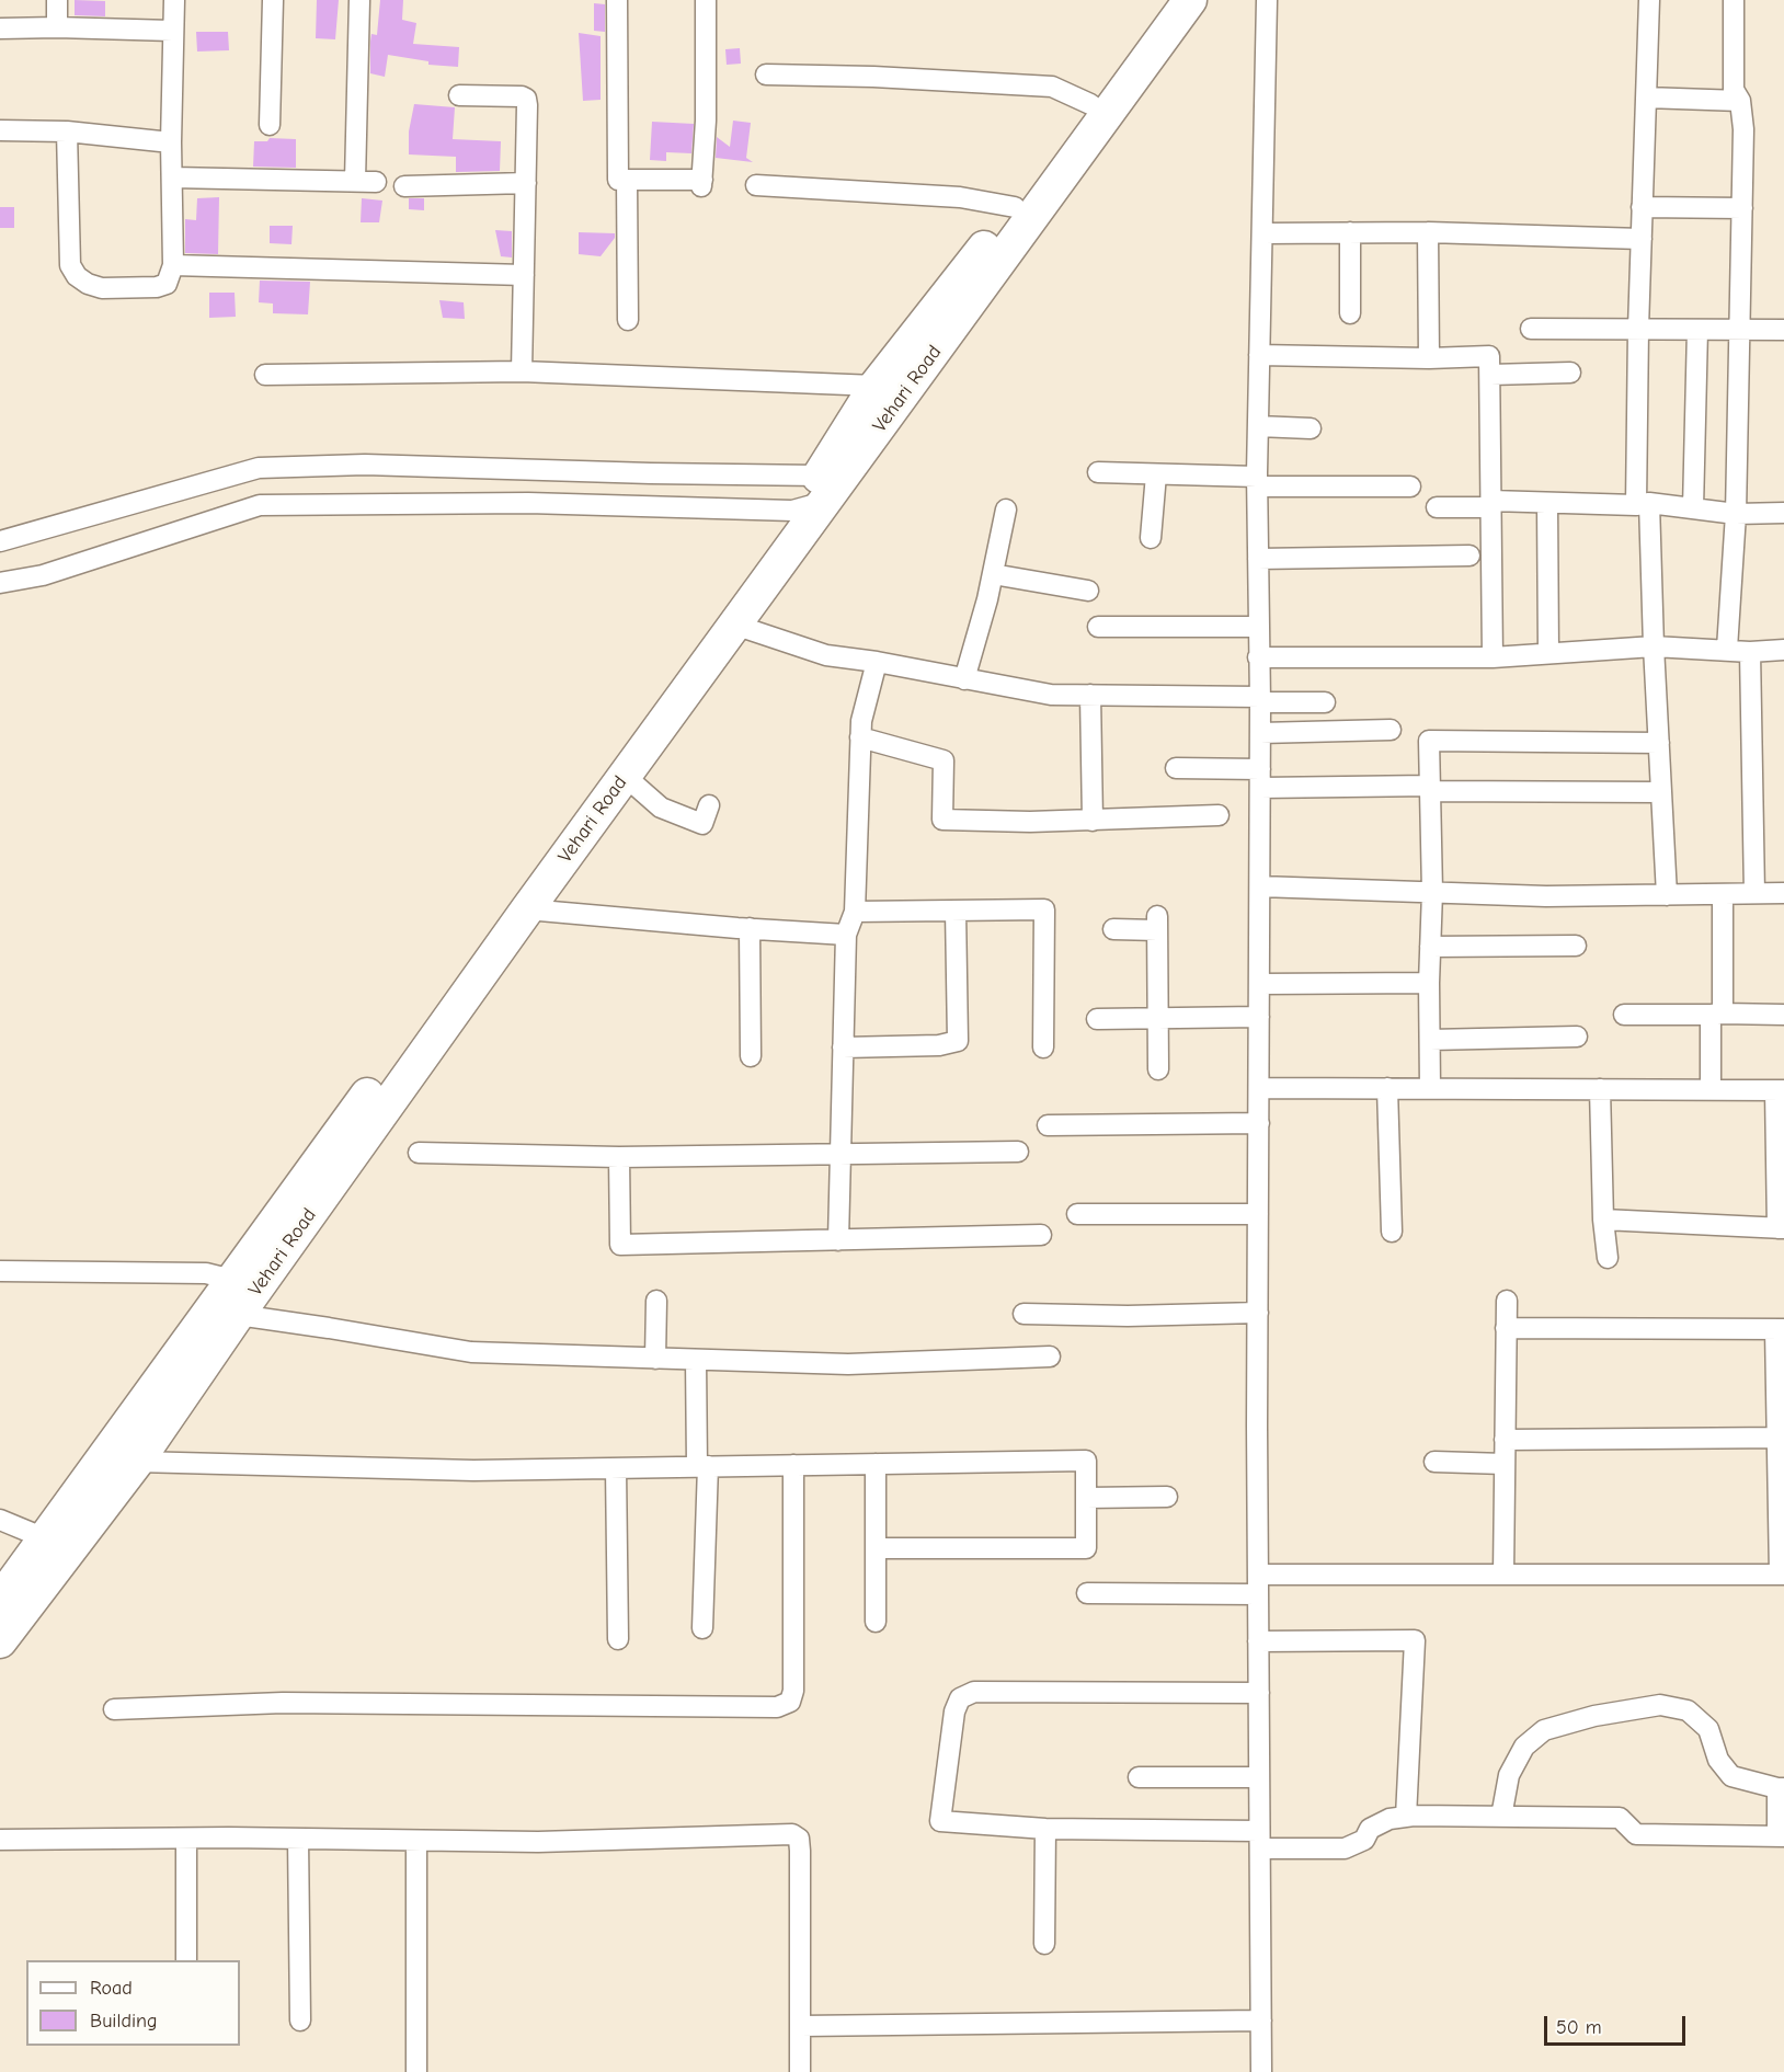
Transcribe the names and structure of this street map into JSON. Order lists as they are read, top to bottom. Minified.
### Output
{"streets":{"main road":["Vehari Road"]},"legend":["Road","Building"],"scale_bar":"50 m"}
